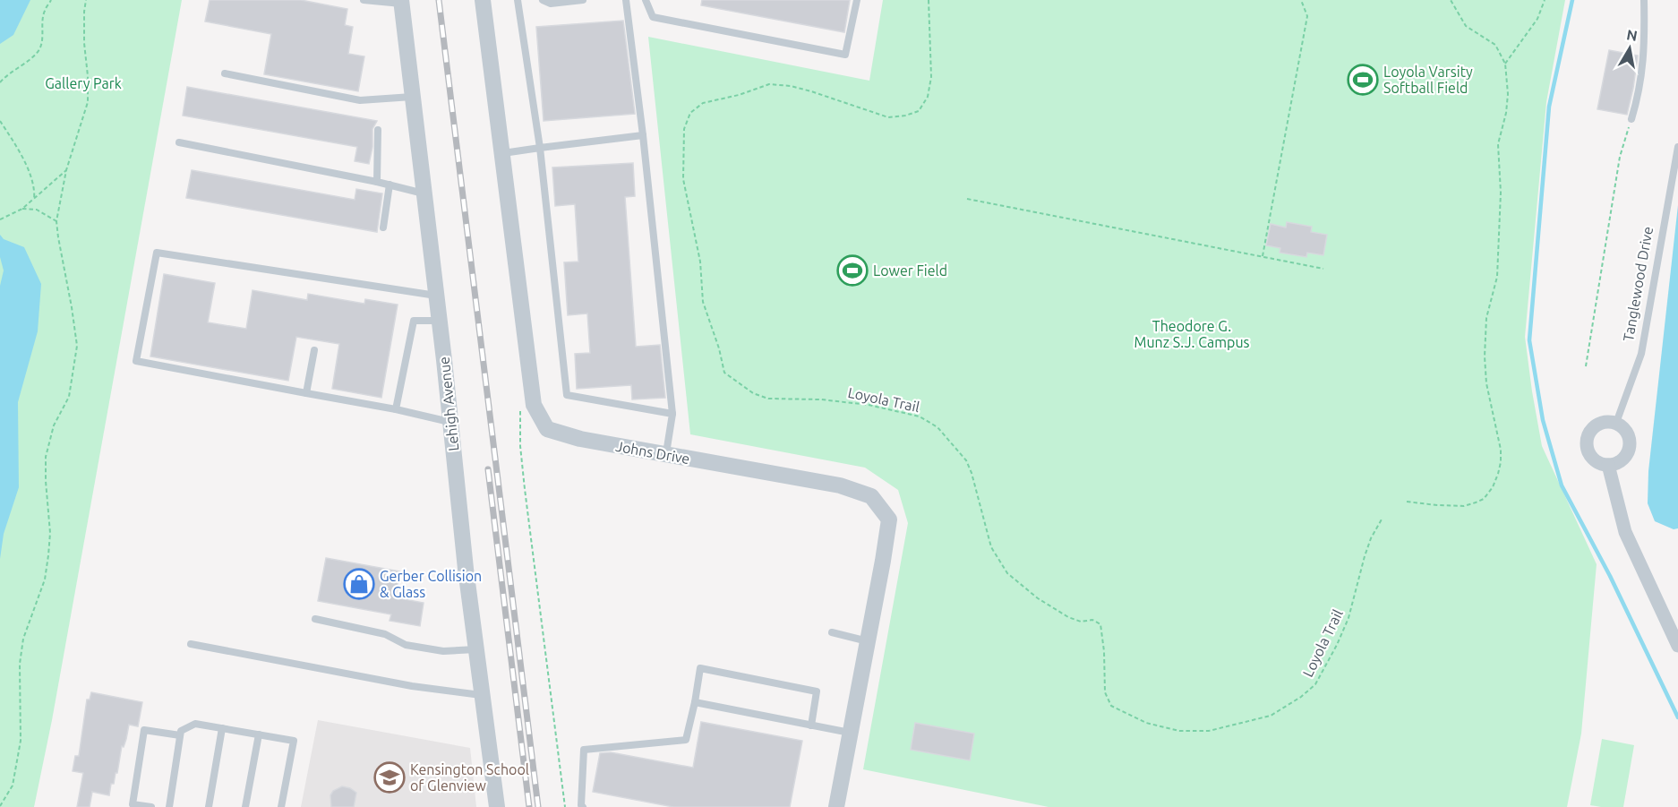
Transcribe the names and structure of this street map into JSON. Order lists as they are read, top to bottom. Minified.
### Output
{"streets":{"street":["Lehigh Avenue","Johns Drive"],"lane":["Tanglewood Drive"],"path":["Loyola Trail"]},"parks":["Gallery Park","Theodore G. Munz S.J. Campus"],"places":{"sports":["Loyola Varsity Softball Field","Lower Field"],"shop":["Gerber Collision & Glass"],"school or university":["Kensington School of Glenview"]},"north":"top"}
